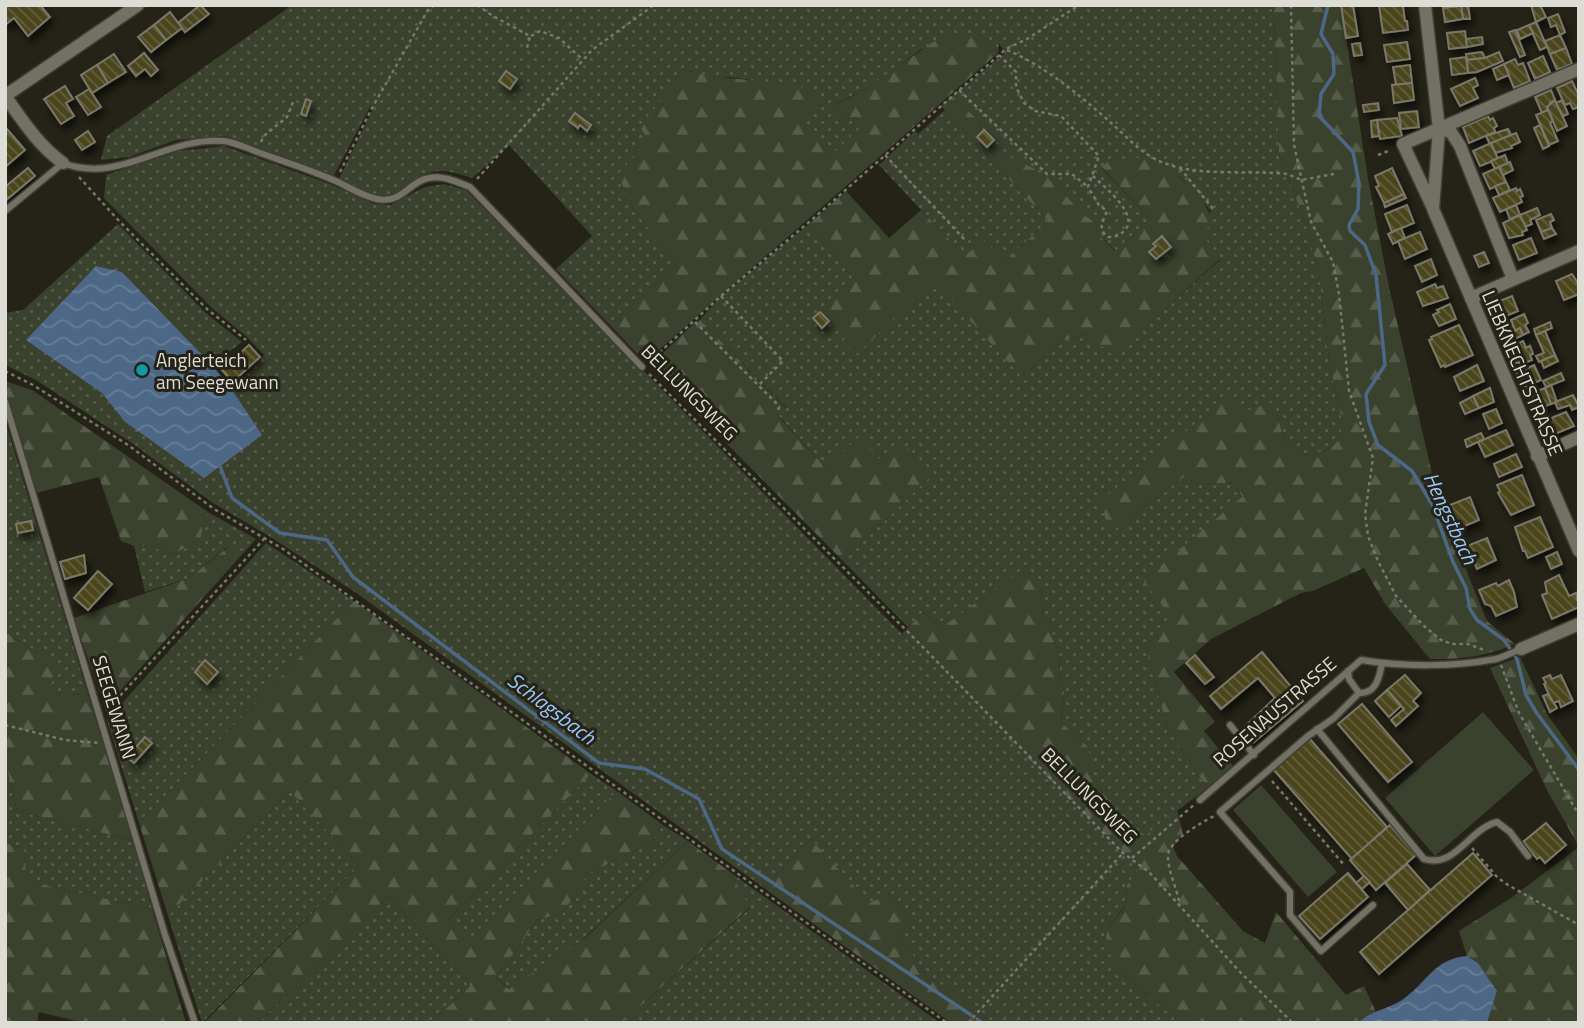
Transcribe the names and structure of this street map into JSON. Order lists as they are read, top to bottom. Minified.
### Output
{"streets":{"street":["LIEBKNECHTSTRASSE","ROSENAUSTRASSE"],"lane":["BELLUNGSWEG","SEEGEWANN"]},"crossings":[["BELLUNGSWEG","ROSENAUSTRASSE"]],"water":["Hengstbach","Schlagsbach"],"places":["Anglerteich am Seegewann"]}
